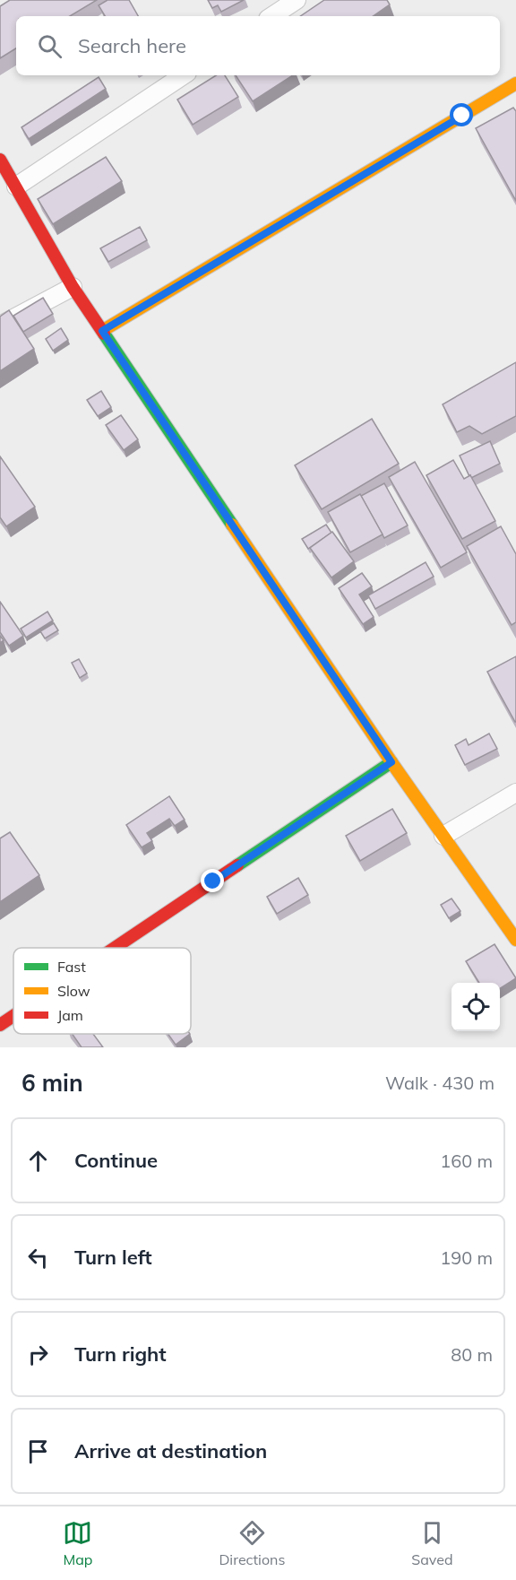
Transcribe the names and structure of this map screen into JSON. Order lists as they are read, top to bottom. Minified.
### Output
{"legend":["Fast","Slow","Jam"],"page":{"search":"Search here","heading":["6 min","Walk · 430 m"],"list":[["Continue","160 m"],["Turn left","190 m"],["Turn right","80 m"],"Arrive at destination"],"nav":["Map","Directions","Saved"]}}
